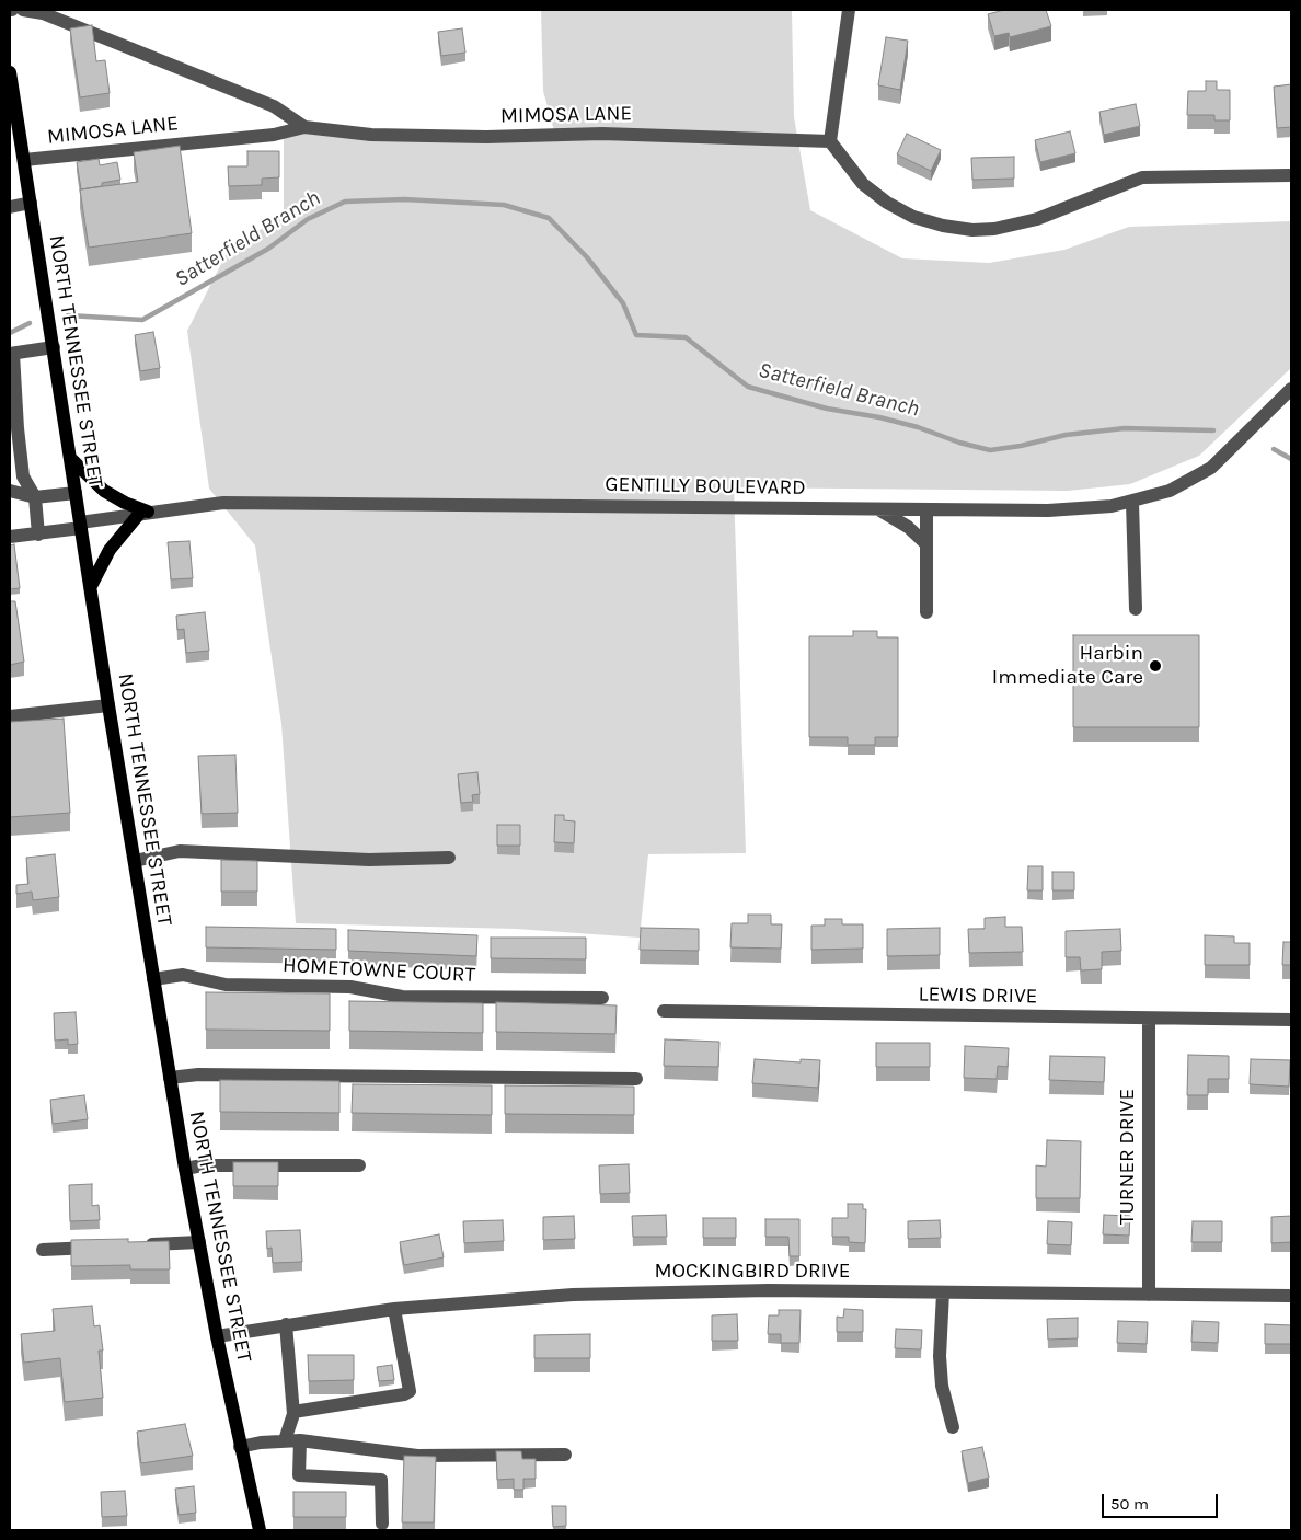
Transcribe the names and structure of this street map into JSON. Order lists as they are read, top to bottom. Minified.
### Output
{"streets":{"main road":["NORTH TENNESSEE STREET"],"street":["MIMOSA LANE","GENTILLY BOULEVARD","HOMETOWNE COURT","LEWIS DRIVE","TURNER DRIVE","MOCKINGBIRD DRIVE"]},"crossings":[["MIMOSA LANE","NORTH TENNESSEE STREET"],["NORTH TENNESSEE STREET","GENTILLY BOULEVARD"],["NORTH TENNESSEE STREET","HOMETOWNE COURT"],["NORTH TENNESSEE STREET","MOCKINGBIRD DRIVE"],["LEWIS DRIVE","TURNER DRIVE"],["TURNER DRIVE","MOCKINGBIRD DRIVE"]],"water":["Satterfield Branch"],"places":["Harbin Immediate Care"],"scale_bar":"50 m"}
